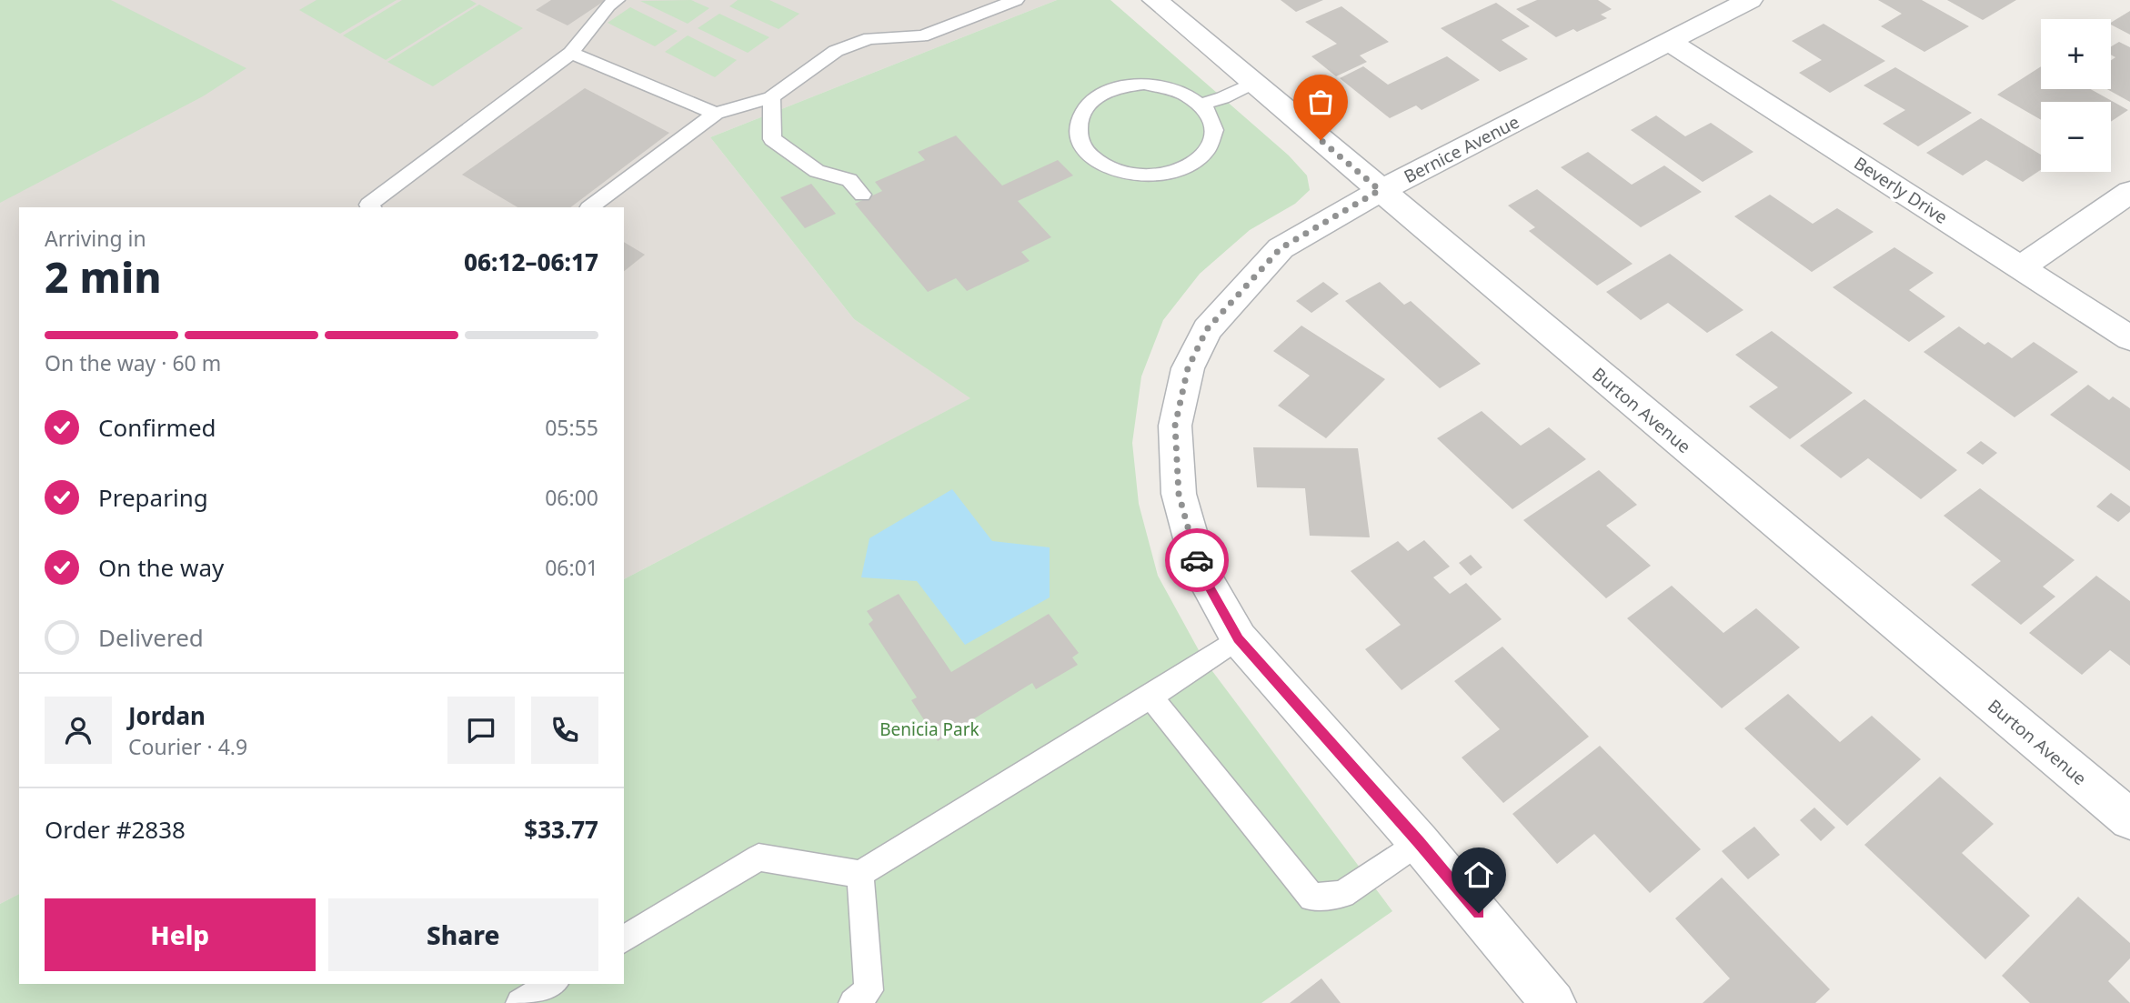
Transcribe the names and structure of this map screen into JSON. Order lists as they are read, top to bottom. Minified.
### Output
{"streets":{"street":["Bernice Avenue","Beverly Drive","Burton Avenue"]},"crossings":[["Bernice Avenue","Beverly Drive"],["Bernice Avenue","Burton Avenue"]],"parks":["Benicia Park"],"page":{"map_buttons":["+","−"],"heading":["2 min","Arriving in","06:12–06:17"],"panel":["Jordan","Courier · 4.9","Order #2838","$33.77"],"bar":"On the way · 60 m","list":[["Confirmed","05:55"],["Preparing","06:00"],["On the way","06:01"],"Delivered"],"buttons":["Help","Share"]}}
